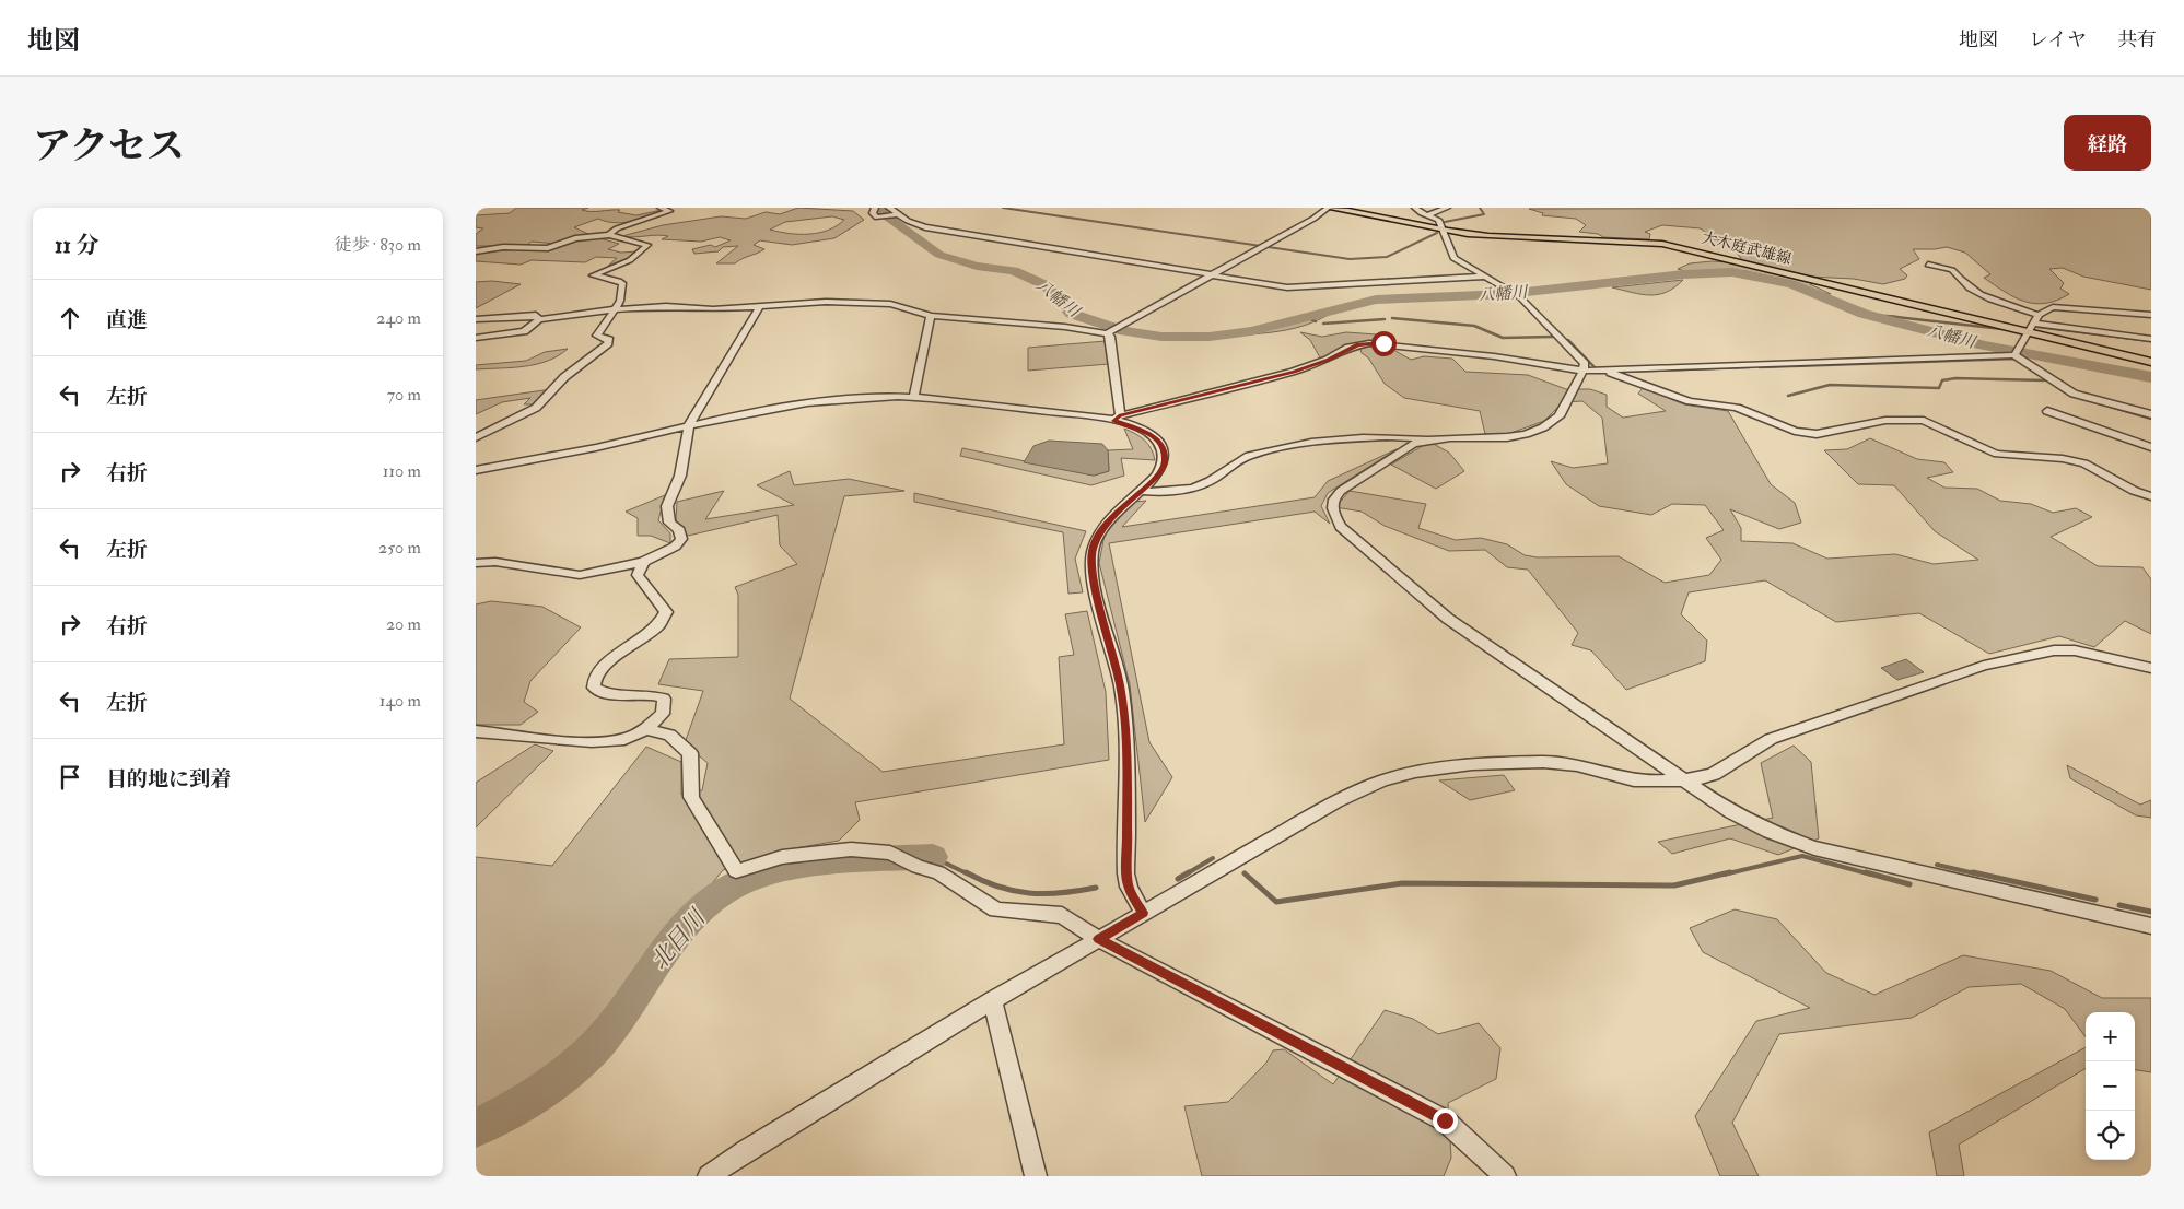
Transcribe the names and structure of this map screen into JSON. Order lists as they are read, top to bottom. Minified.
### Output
{"streets":{"main road":["大木庭武雄線"]},"water":["八幡川","北目川"],"page":{"header":"地図","nav":["地図","レイヤ","共有"],"title":"アクセス","buttons":"経路","heading":["11 分","徒歩 · 830 m"],"list":[["直進","240 m"],["左折","70 m"],["右折","110 m"],["左折","250 m"],["右折","20 m"],["左折","140 m"],"目的地に到着"],"map_buttons":["+","−"]}}
